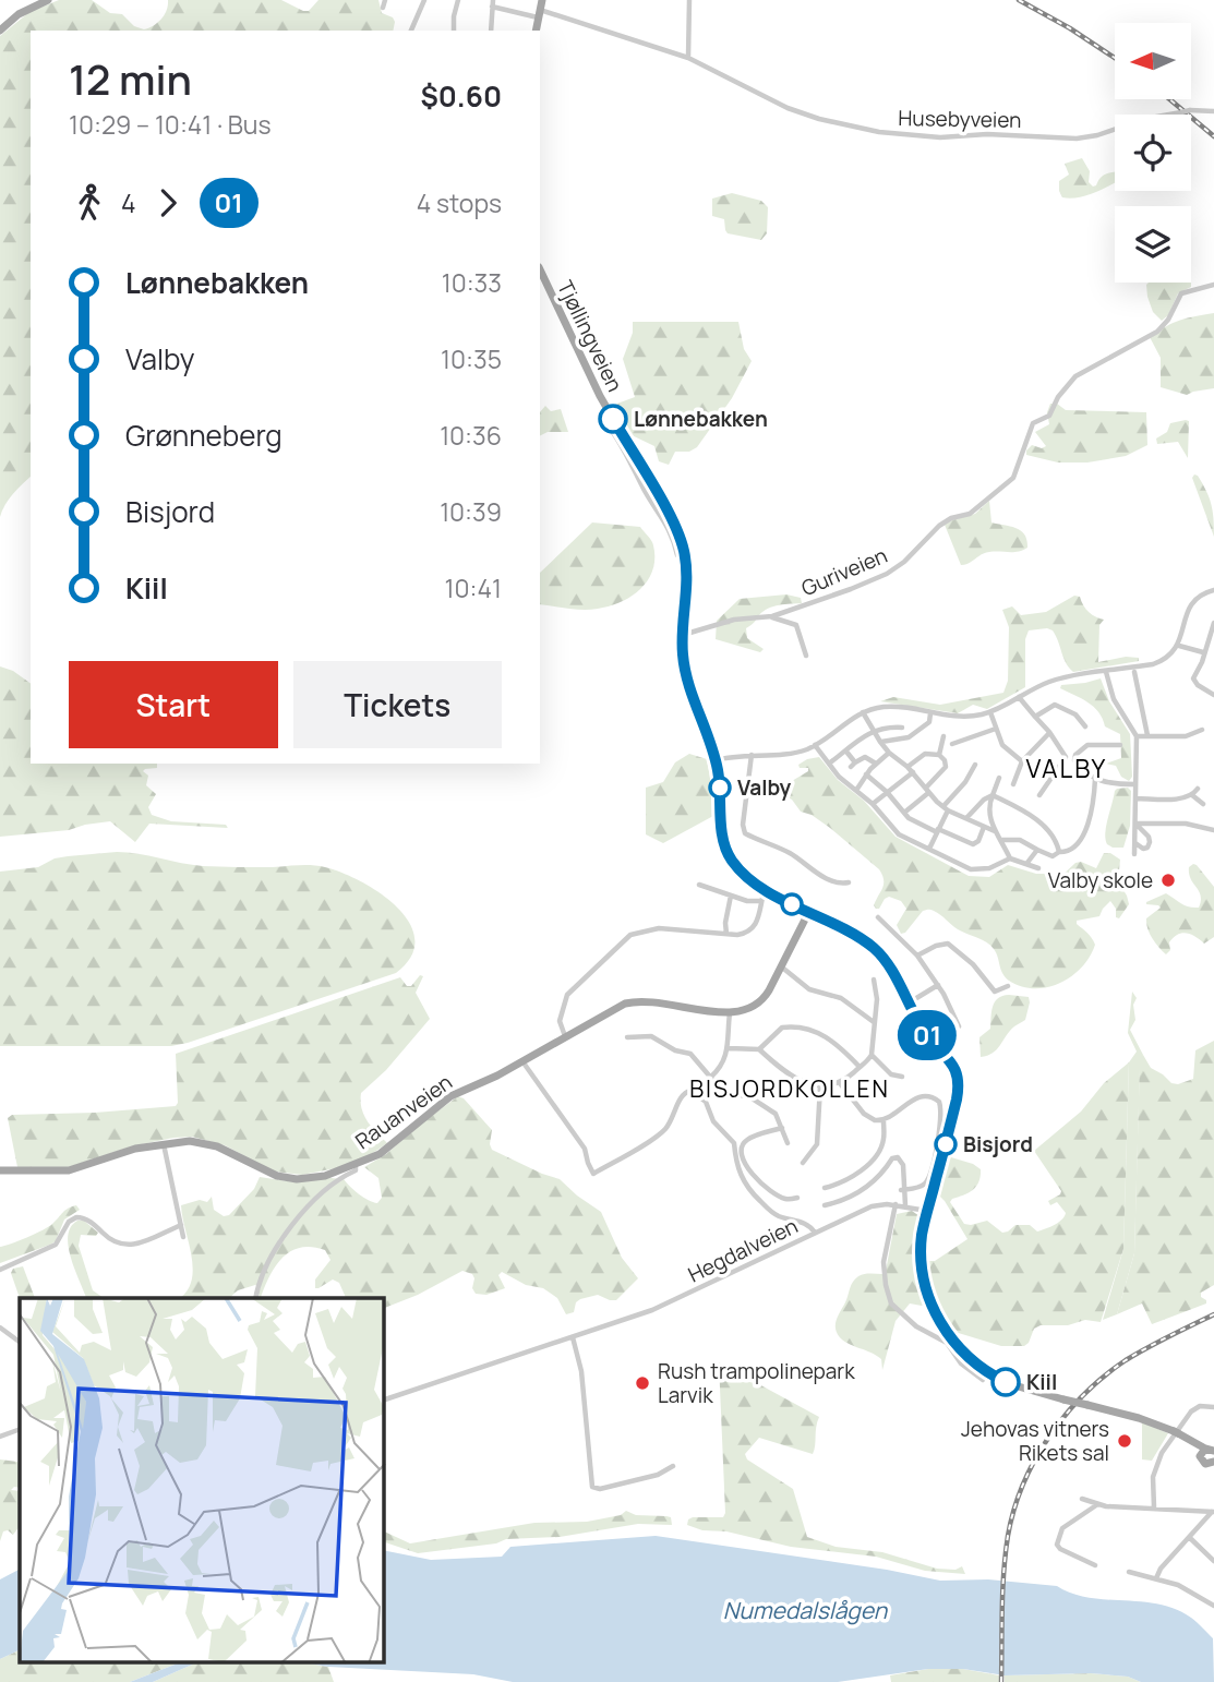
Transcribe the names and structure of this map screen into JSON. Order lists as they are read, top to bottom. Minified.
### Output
{"streets":{"main road":["Tjøllingveien","Rauanveien"],"street":["Husebyveien","Guriveien","Hegdalveien"]},"crossings":[["Tjøllingveien","Guriveien"],["Tjøllingveien","Hegdalveien"]],"districts":["VALBY","BISJORDKOLLEN"],"water":["Numedalslågen"],"places":["Lønnebakken","Valby","Valby skole","Bisjord","Kiil","Rush trampolinepark Larvik","Jehovas vitners Rikets sal"],"lines":["bus line 01"],"north":"left","page":{"on_map":"01","heading":["12 min","10:29 – 10:41 · Bus","$0.60"],"legs":["4","01","4 stops"],"list":[{"name":"Lønnebakken","value":"10:33"},{"name":"Valby","value":"10:35"},{"name":"Grønneberg","value":"10:36"},{"name":"Bisjord","value":"10:39"},{"name":"Kiil","value":"10:41"}],"buttons":["Start","Tickets"]}}
